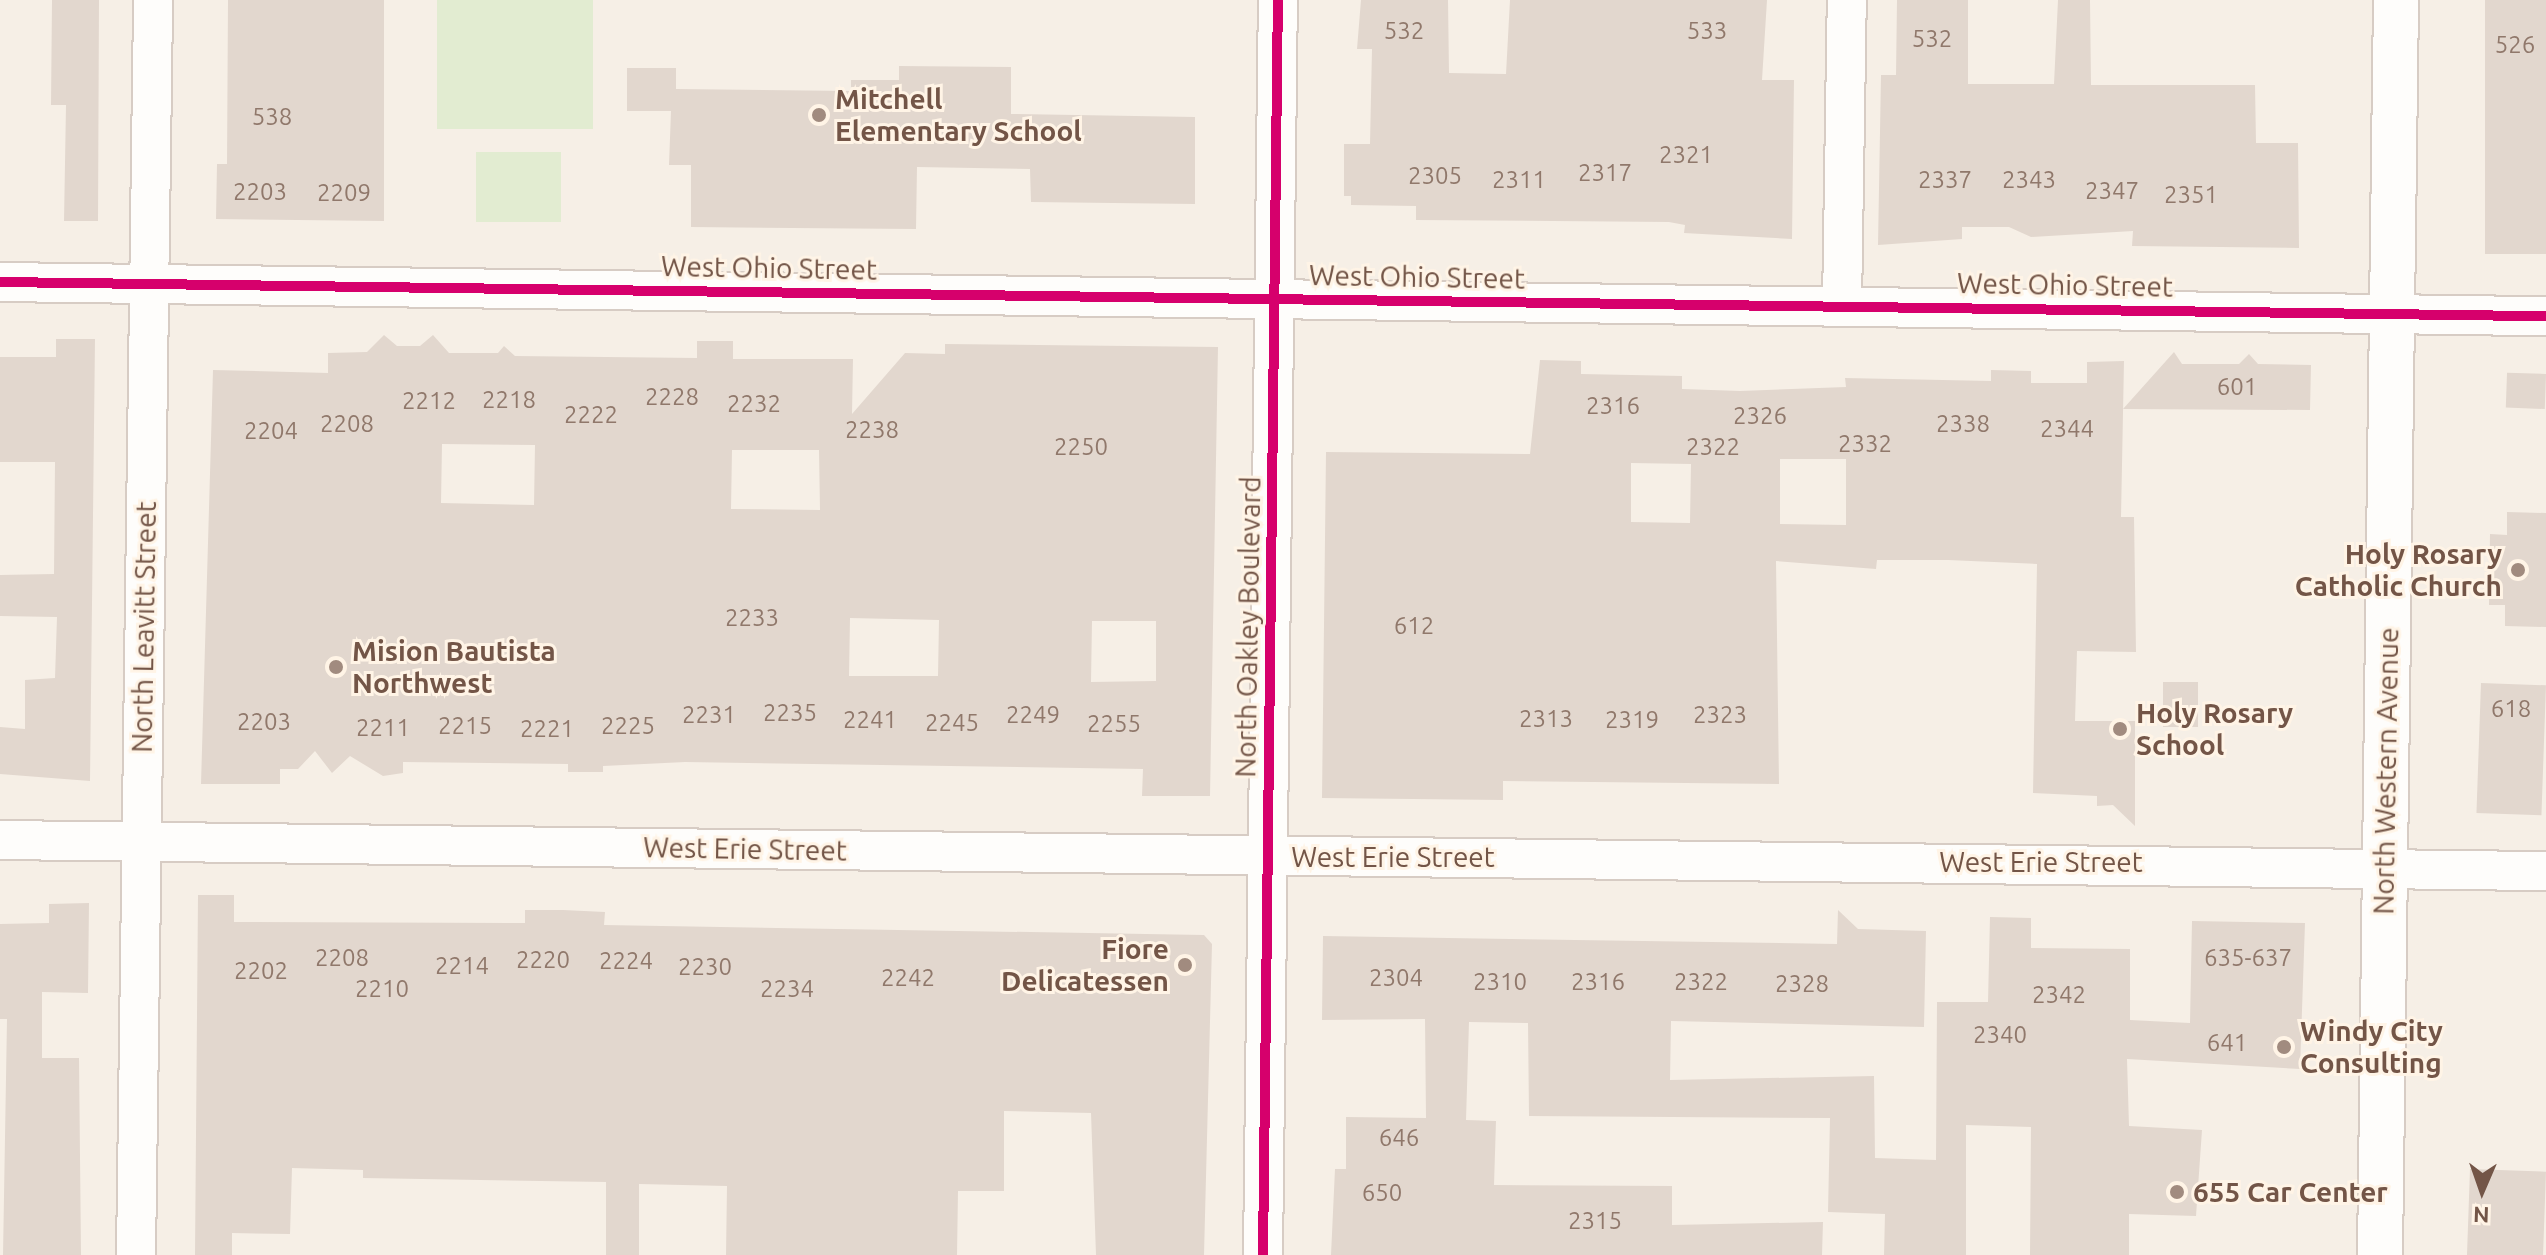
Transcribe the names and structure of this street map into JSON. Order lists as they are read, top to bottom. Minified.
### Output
{"streets":{"main road":["North Western Avenue"],"street":["West Ohio Street","North Leavitt Street","North Oakley Boulevard","West Erie Street"]},"crossings":[["West Ohio Street","North Leavitt Street"],["West Ohio Street","North Oakley Boulevard"],["West Ohio Street","North Western Avenue"],["North Leavitt Street","West Erie Street"],["North Oakley Boulevard","West Erie Street"],["North Western Avenue","West Erie Street"]],"places":["Mitchell Elementary School","Holy Rosary Catholic Church","Mision Bautista Northwest","Holy Rosary School","Fiore Delicatessen","Windy City Consulting","655 Car Center"],"house_numbers":["532","533","532","526","538","2321","2317","2305","2311","2337","2343","2347","2203","2209","2351","601","2228","2218","2212","2232","2316","2222","2326","2208","2338","2344","2238","2204","2332","2250","2322","2233","612","618","2235","2231","2249","2323","2313","2241","2319","2203","2245","2255","2215","2225","2211","2221","2208","635-637","2220","2224","2214","2230","2202","2242","2304","2310","2316","2322","2328","2210","2234","2342","2340","641","646","650","2315"],"north":"bottom"}
